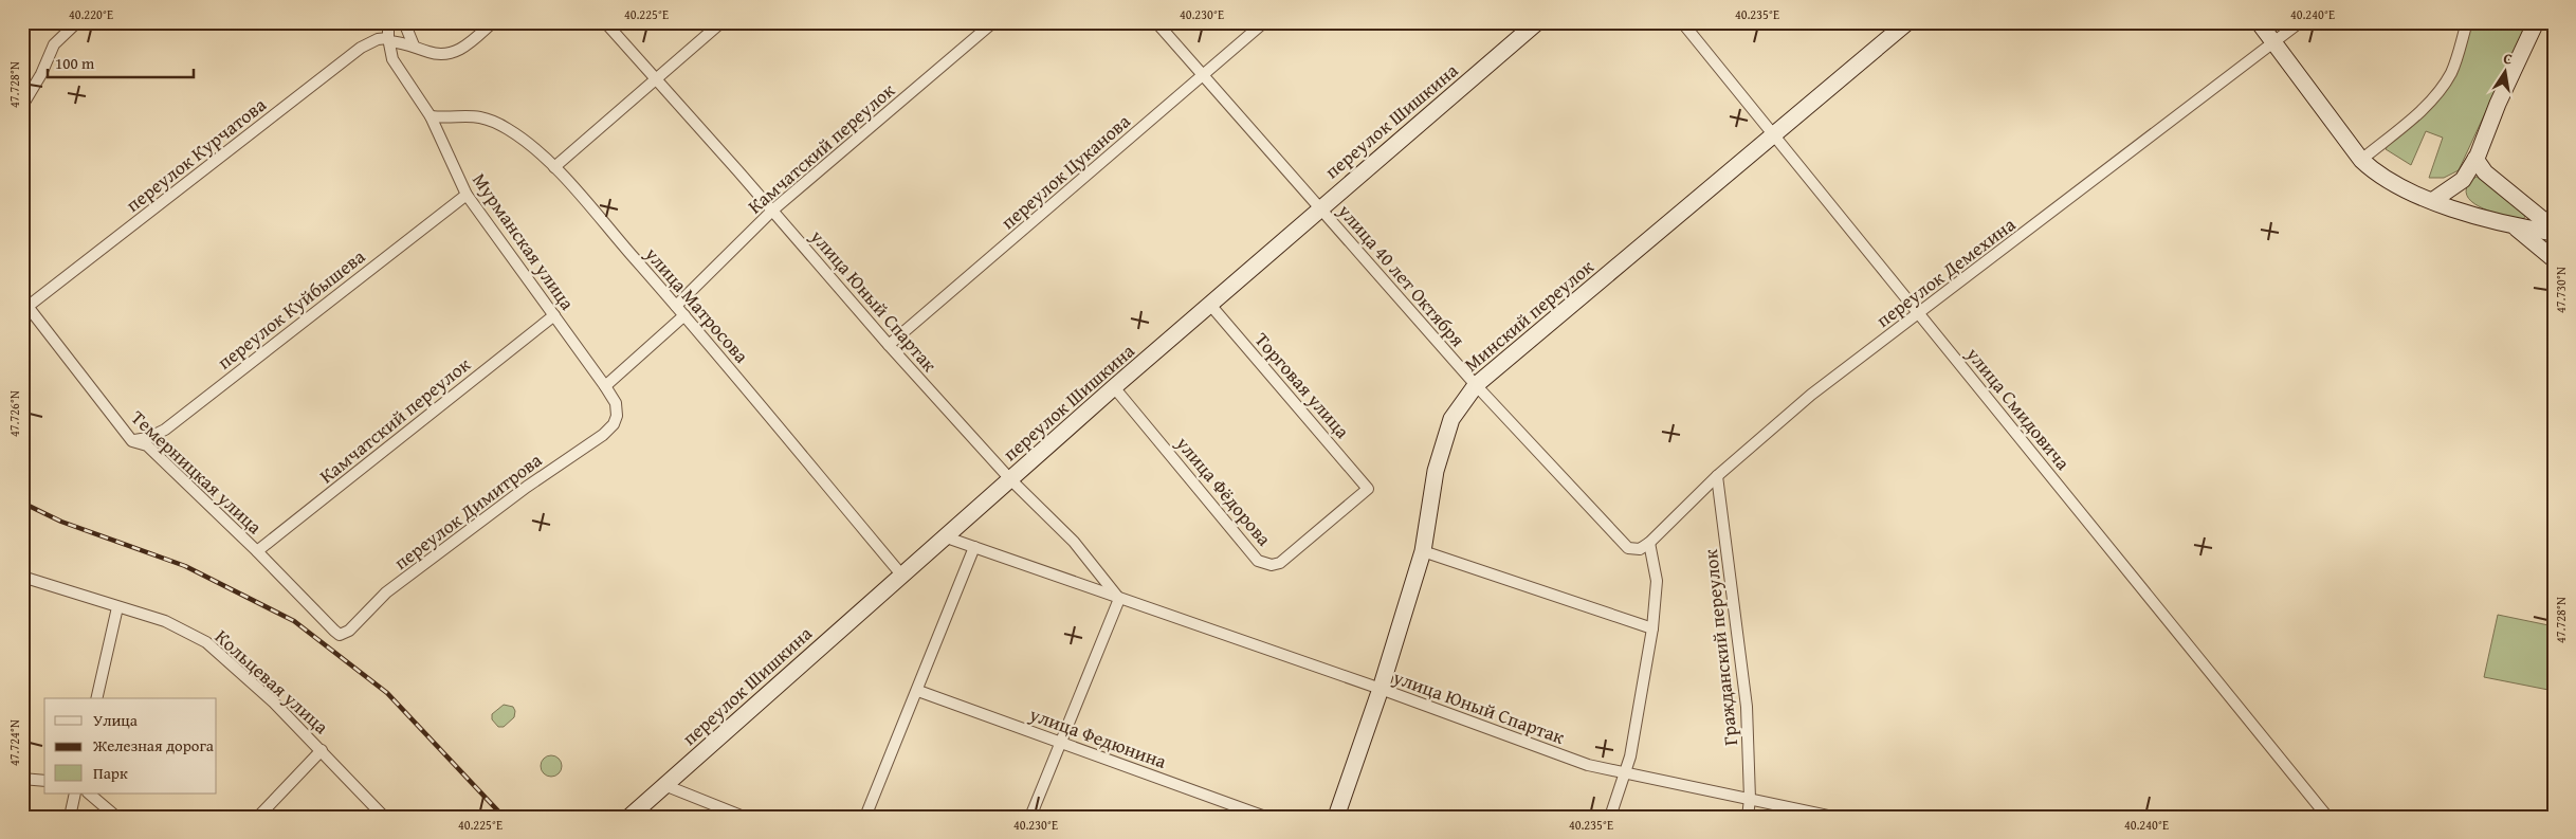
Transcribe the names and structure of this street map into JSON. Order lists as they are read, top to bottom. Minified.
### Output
{"streets":{"main road":["переулок Шишкина","Минский переулок"],"street":["Камчатский переулок","переулок Курчатова","переулок Цуканова","Мурманская улица","переулок Демехина","улица 40 лет Октября","улица Юный Спартак","улица Матросова","переулок Куйбышева","Торговая улица","улица Смидовича","Темерницкая улица","улица Фёдорова","переулок Димитрова","Гражданский переулок","Кольцевая улица","улица Федюнина"]},"crossings":[["переулок Шишкина","улица 40 лет Октября"],["переулок Шишкина","улица Юный Спартак"],["переулок Шишкина","улица Матросова"],["переулок Шишкина","Торговая улица"],["переулок Шишкина","улица Фёдорова"],["Камчатский переулок","Мурманская улица"],["Камчатский переулок","улица Юный Спартак"],["Камчатский переулок","улица Матросова"],["Камчатский переулок","Темерницкая улица"],["переулок Курчатова","Мурманская улица"],["переулок Курчатова","Темерницкая улица"],["переулок Цуканова","улица 40 лет Октября"],["переулок Цуканова","улица Юный Спартак"],["Мурманская улица","улица Матросова"],["Мурманская улица","переулок Куйбышева"],["Мурманская улица","переулок Димитрова"],["переулок Демехина","улица 40 лет Октября"],["переулок Демехина","улица Смидовича"],["переулок Демехина","Гражданский переулок"],["улица 40 лет Октября","Минский переулок"],["улица Юный Спартак","Минский переулок"],["улица Юный Спартак","Гражданский переулок"],["переулок Куйбышева","Темерницкая улица"],["Минский переулок","улица Смидовича"],["Торговая улица","улица Фёдорова"],["Темерницкая улица","переулок Димитрова"]],"legend":["Улица","Железная дорога","Парк"],"scale_bar":"100 m","north":"top","coordinates":["40.220°E","40.225°E","40.230°E","40.235°E","40.240°E","47.728°N","47.730°N","47.726°N","47.724°N"]}
